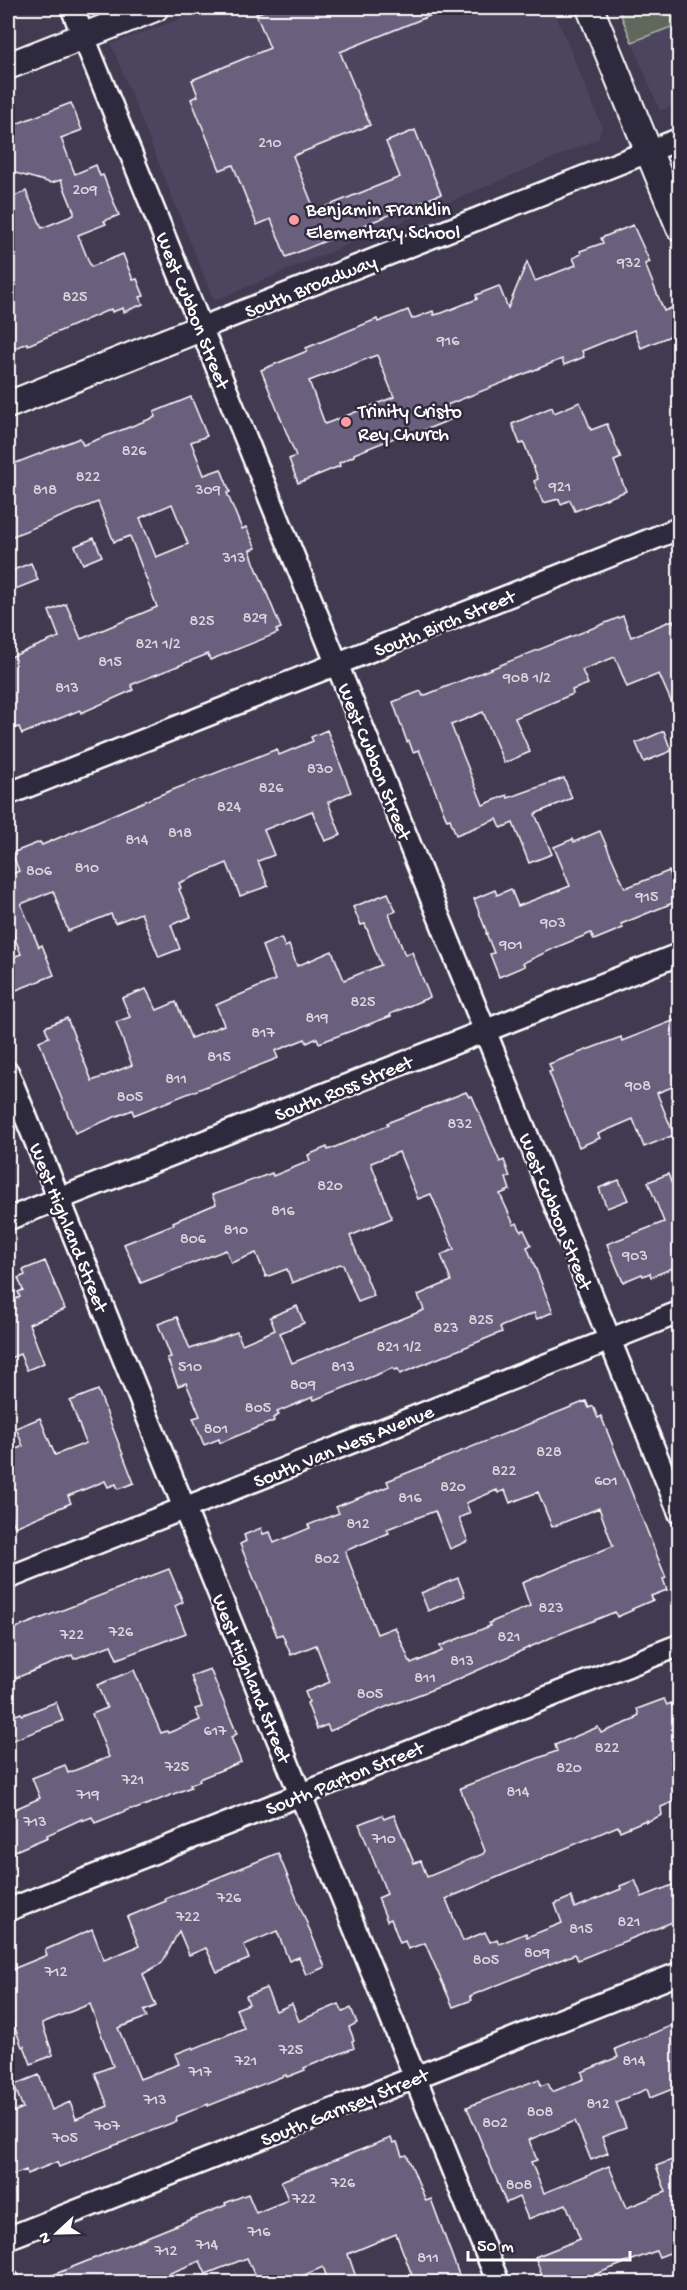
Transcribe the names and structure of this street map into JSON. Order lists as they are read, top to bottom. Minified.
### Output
{"streets":{"street":["South Broadway","West Cubbon Street","South Birch Street","South Ross Street","West Highland Street","South Van Ness Avenue","South Parton Street","South Garnsey Street"]},"crossings":[["South Broadway","West Cubbon Street"],["West Cubbon Street","South Birch Street"],["West Cubbon Street","South Ross Street"],["West Cubbon Street","South Van Ness Avenue"],["South Ross Street","West Highland Street"],["West Highland Street","South Van Ness Avenue"],["West Highland Street","South Parton Street"],["West Highland Street","South Garnsey Street"]],"places":["Benjamin Franklin Elementary School","Trinity Cristo Rey Church"],"house_numbers":["210","209","932","825","916","826","822","921","818","309","313","829","825","821 1/2","815","908 1/2","813","830","826","824","818","814","810","806","915","903","901","825","819","817","815","811","908","805","832","820","816","810","806","903","825","823","821 1/2","510","813","809","805","801","828","822","601","820","816","812","802","823","726","722","821","813","811","805","617","822","725","820","721","814","719","713","710","726","722","821","815","809","805","712","725","721","814","717","713","812","808","802","707","705","726","808","722","716","714","712","811"],"scale_bar":"50 m","north":"left"}
